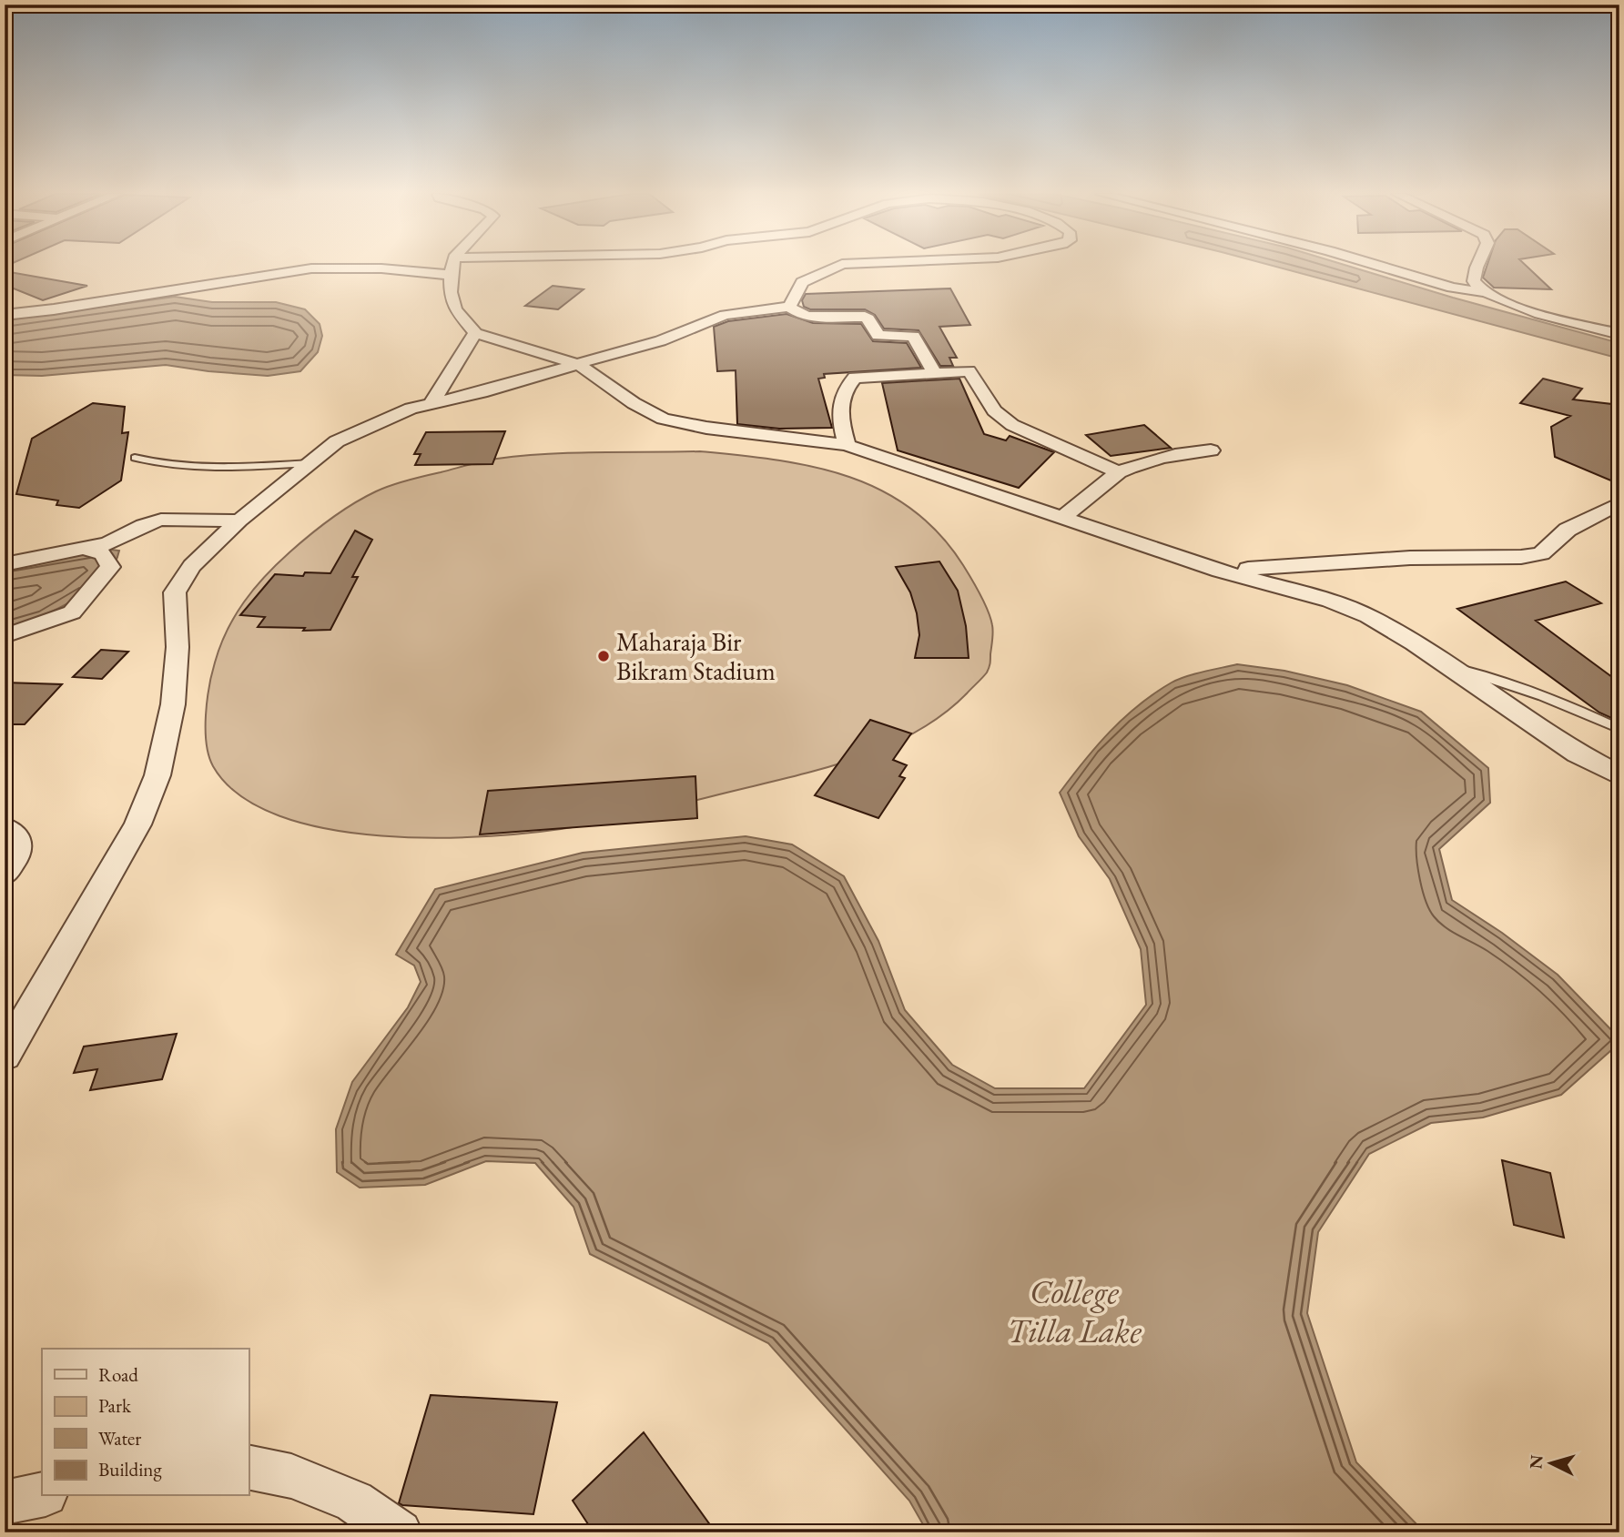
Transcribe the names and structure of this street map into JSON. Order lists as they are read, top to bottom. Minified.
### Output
{"water":["College Tilla Lake"],"places":["Maharaja Bir Bikram Stadium"],"legend":["Road","Park","Water","Building"],"north":"left"}
